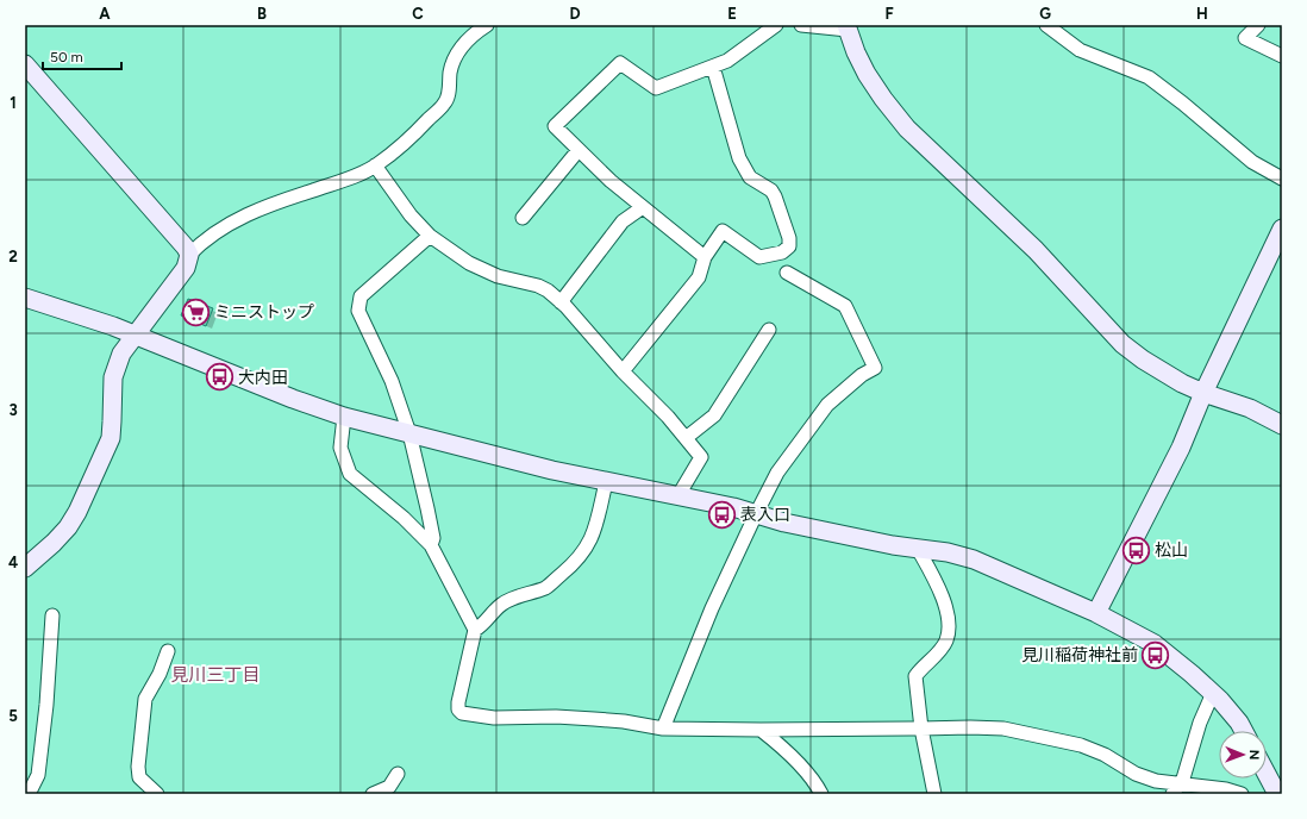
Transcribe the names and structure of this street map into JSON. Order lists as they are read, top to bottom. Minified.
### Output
{"districts":["見川三丁目"],"places":{"supermarket":["ミニストップ"],"bus stop":["大内田","表入口","松山","見川稲荷神社前"]},"scale_bar":"50 m","north":"right","grid":{"columns":["A","B","C","D","E","F","G","H"],"rows":["1","2","3","4","5"]}}
